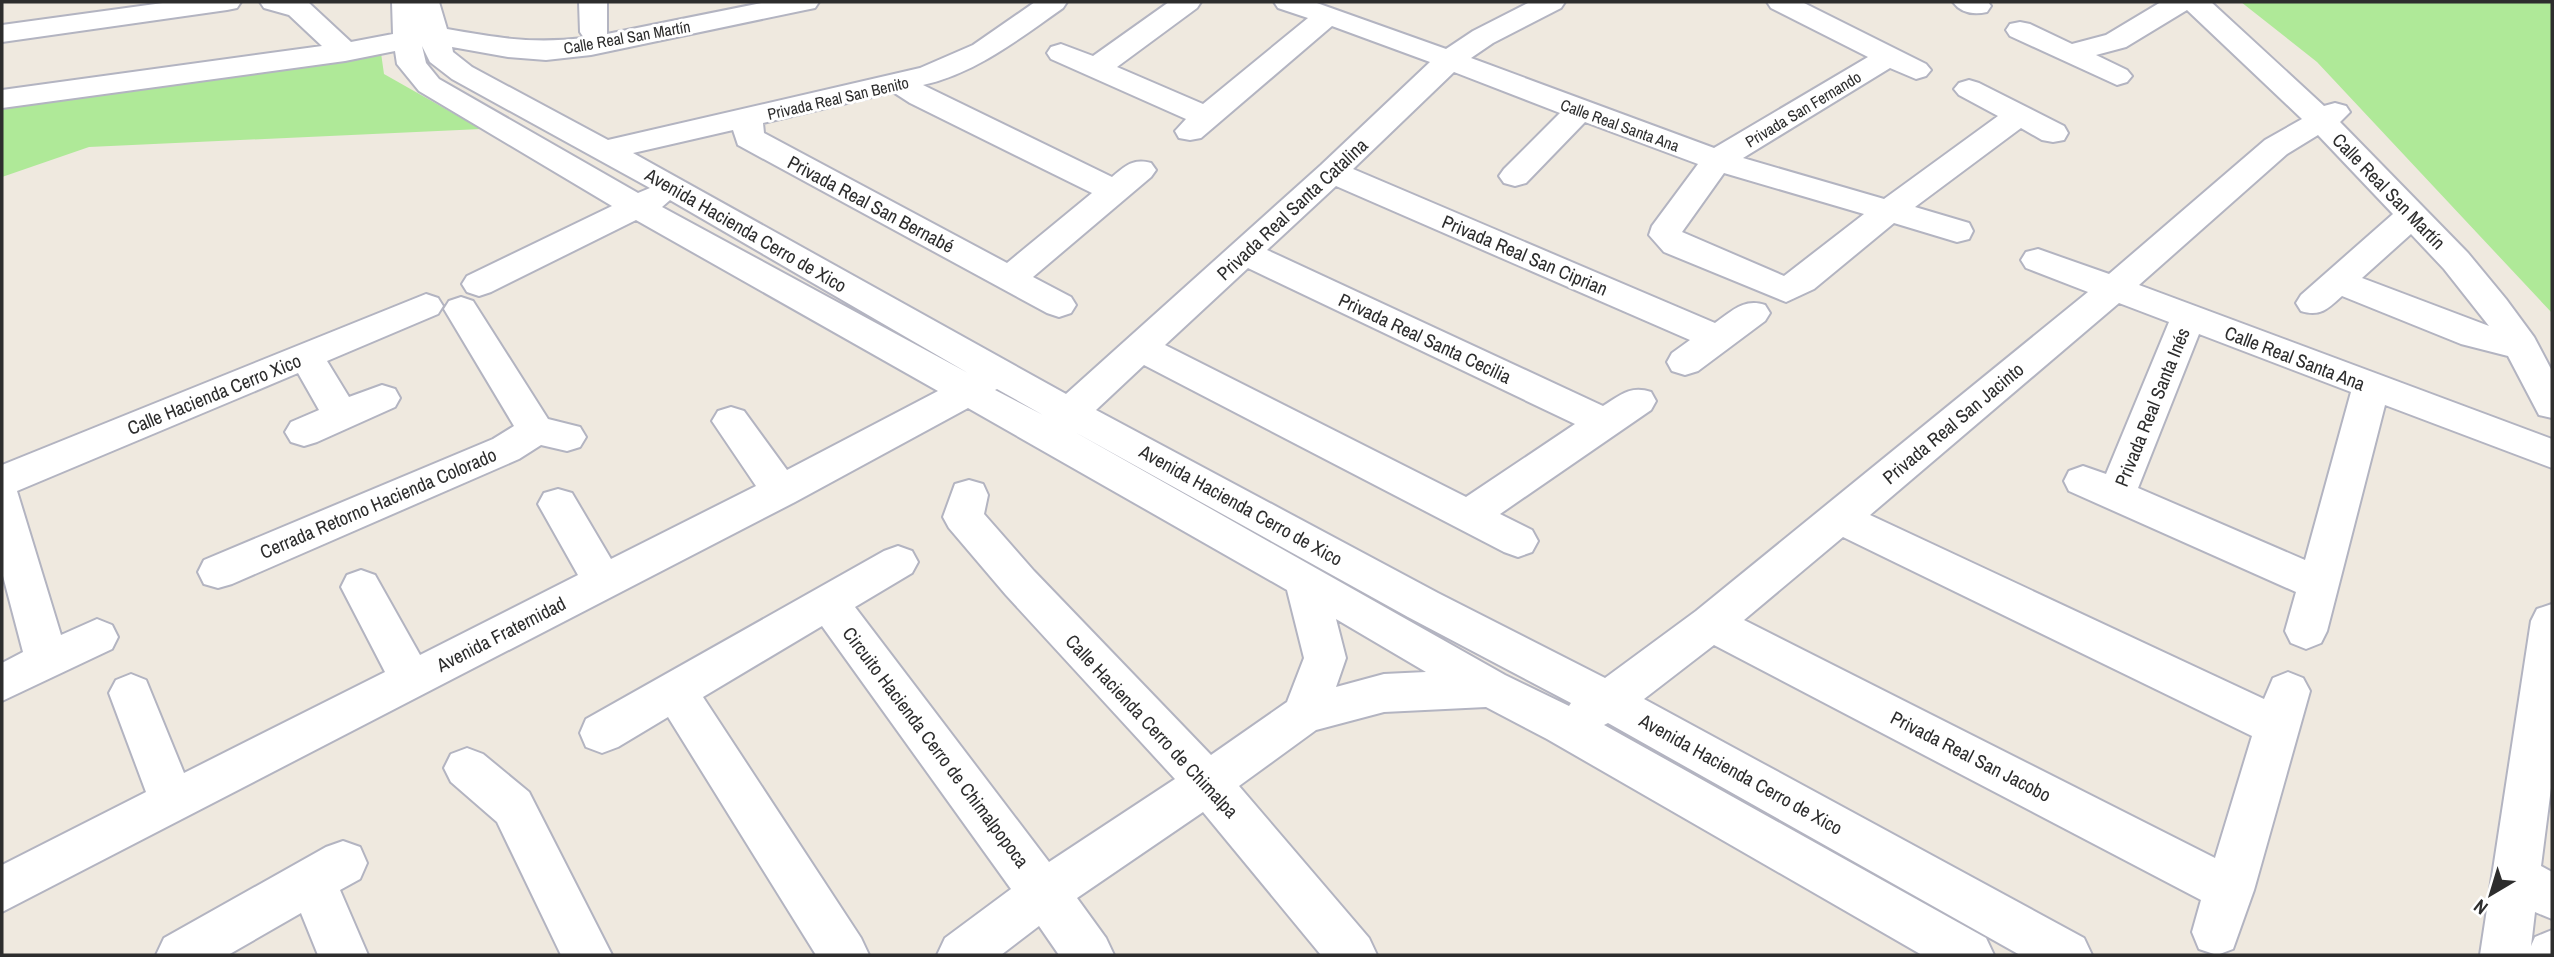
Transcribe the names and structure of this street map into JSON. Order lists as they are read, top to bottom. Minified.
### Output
{"streets":{"street":["Calle Real San Martín","Privada Real San Benito","Privada San Fernando","Calle Real Santa Ana","Privada Real San Bernabé","Privada Real Santa Catalina","Avenida Hacienda Cerro de Xico","Privada Real San Ciprian","Privada Real Santa Cecilia","Calle Hacienda Cerro Xico","Privada Real Santa Inés","Privada Real San Jacinto","Cerrada Retorno Hacienda Colorado","Avenida Fraternidad","Calle Hacienda Cerro de Chimalpa","Circuito Hacienda Cerro de Chimalpopoca","Privada Real San Jacobo"]},"crossings":[["Calle Real San Martín","Avenida Hacienda Cerro de Xico"],["Calle Real San Martín","Privada Real San Jacinto"],["Privada Real San Benito","Privada Real San Bernabé"],["Privada Real San Benito","Avenida Hacienda Cerro de Xico"],["Privada San Fernando","Calle Real Santa Ana"],["Calle Real Santa Ana","Privada Real Santa Catalina"],["Calle Real Santa Ana","Privada Real Santa Inés"],["Calle Real Santa Ana","Privada Real San Jacinto"],["Privada Real Santa Catalina","Avenida Hacienda Cerro de Xico"],["Privada Real Santa Catalina","Privada Real San Ciprian"],["Privada Real Santa Catalina","Privada Real Santa Cecilia"],["Avenida Hacienda Cerro de Xico","Privada Real San Jacinto"],["Avenida Hacienda Cerro de Xico","Avenida Fraternidad"],["Calle Hacienda Cerro Xico","Cerrada Retorno Hacienda Colorado"],["Privada Real San Jacinto","Privada Real San Jacobo"]],"north":"bottom left"}
